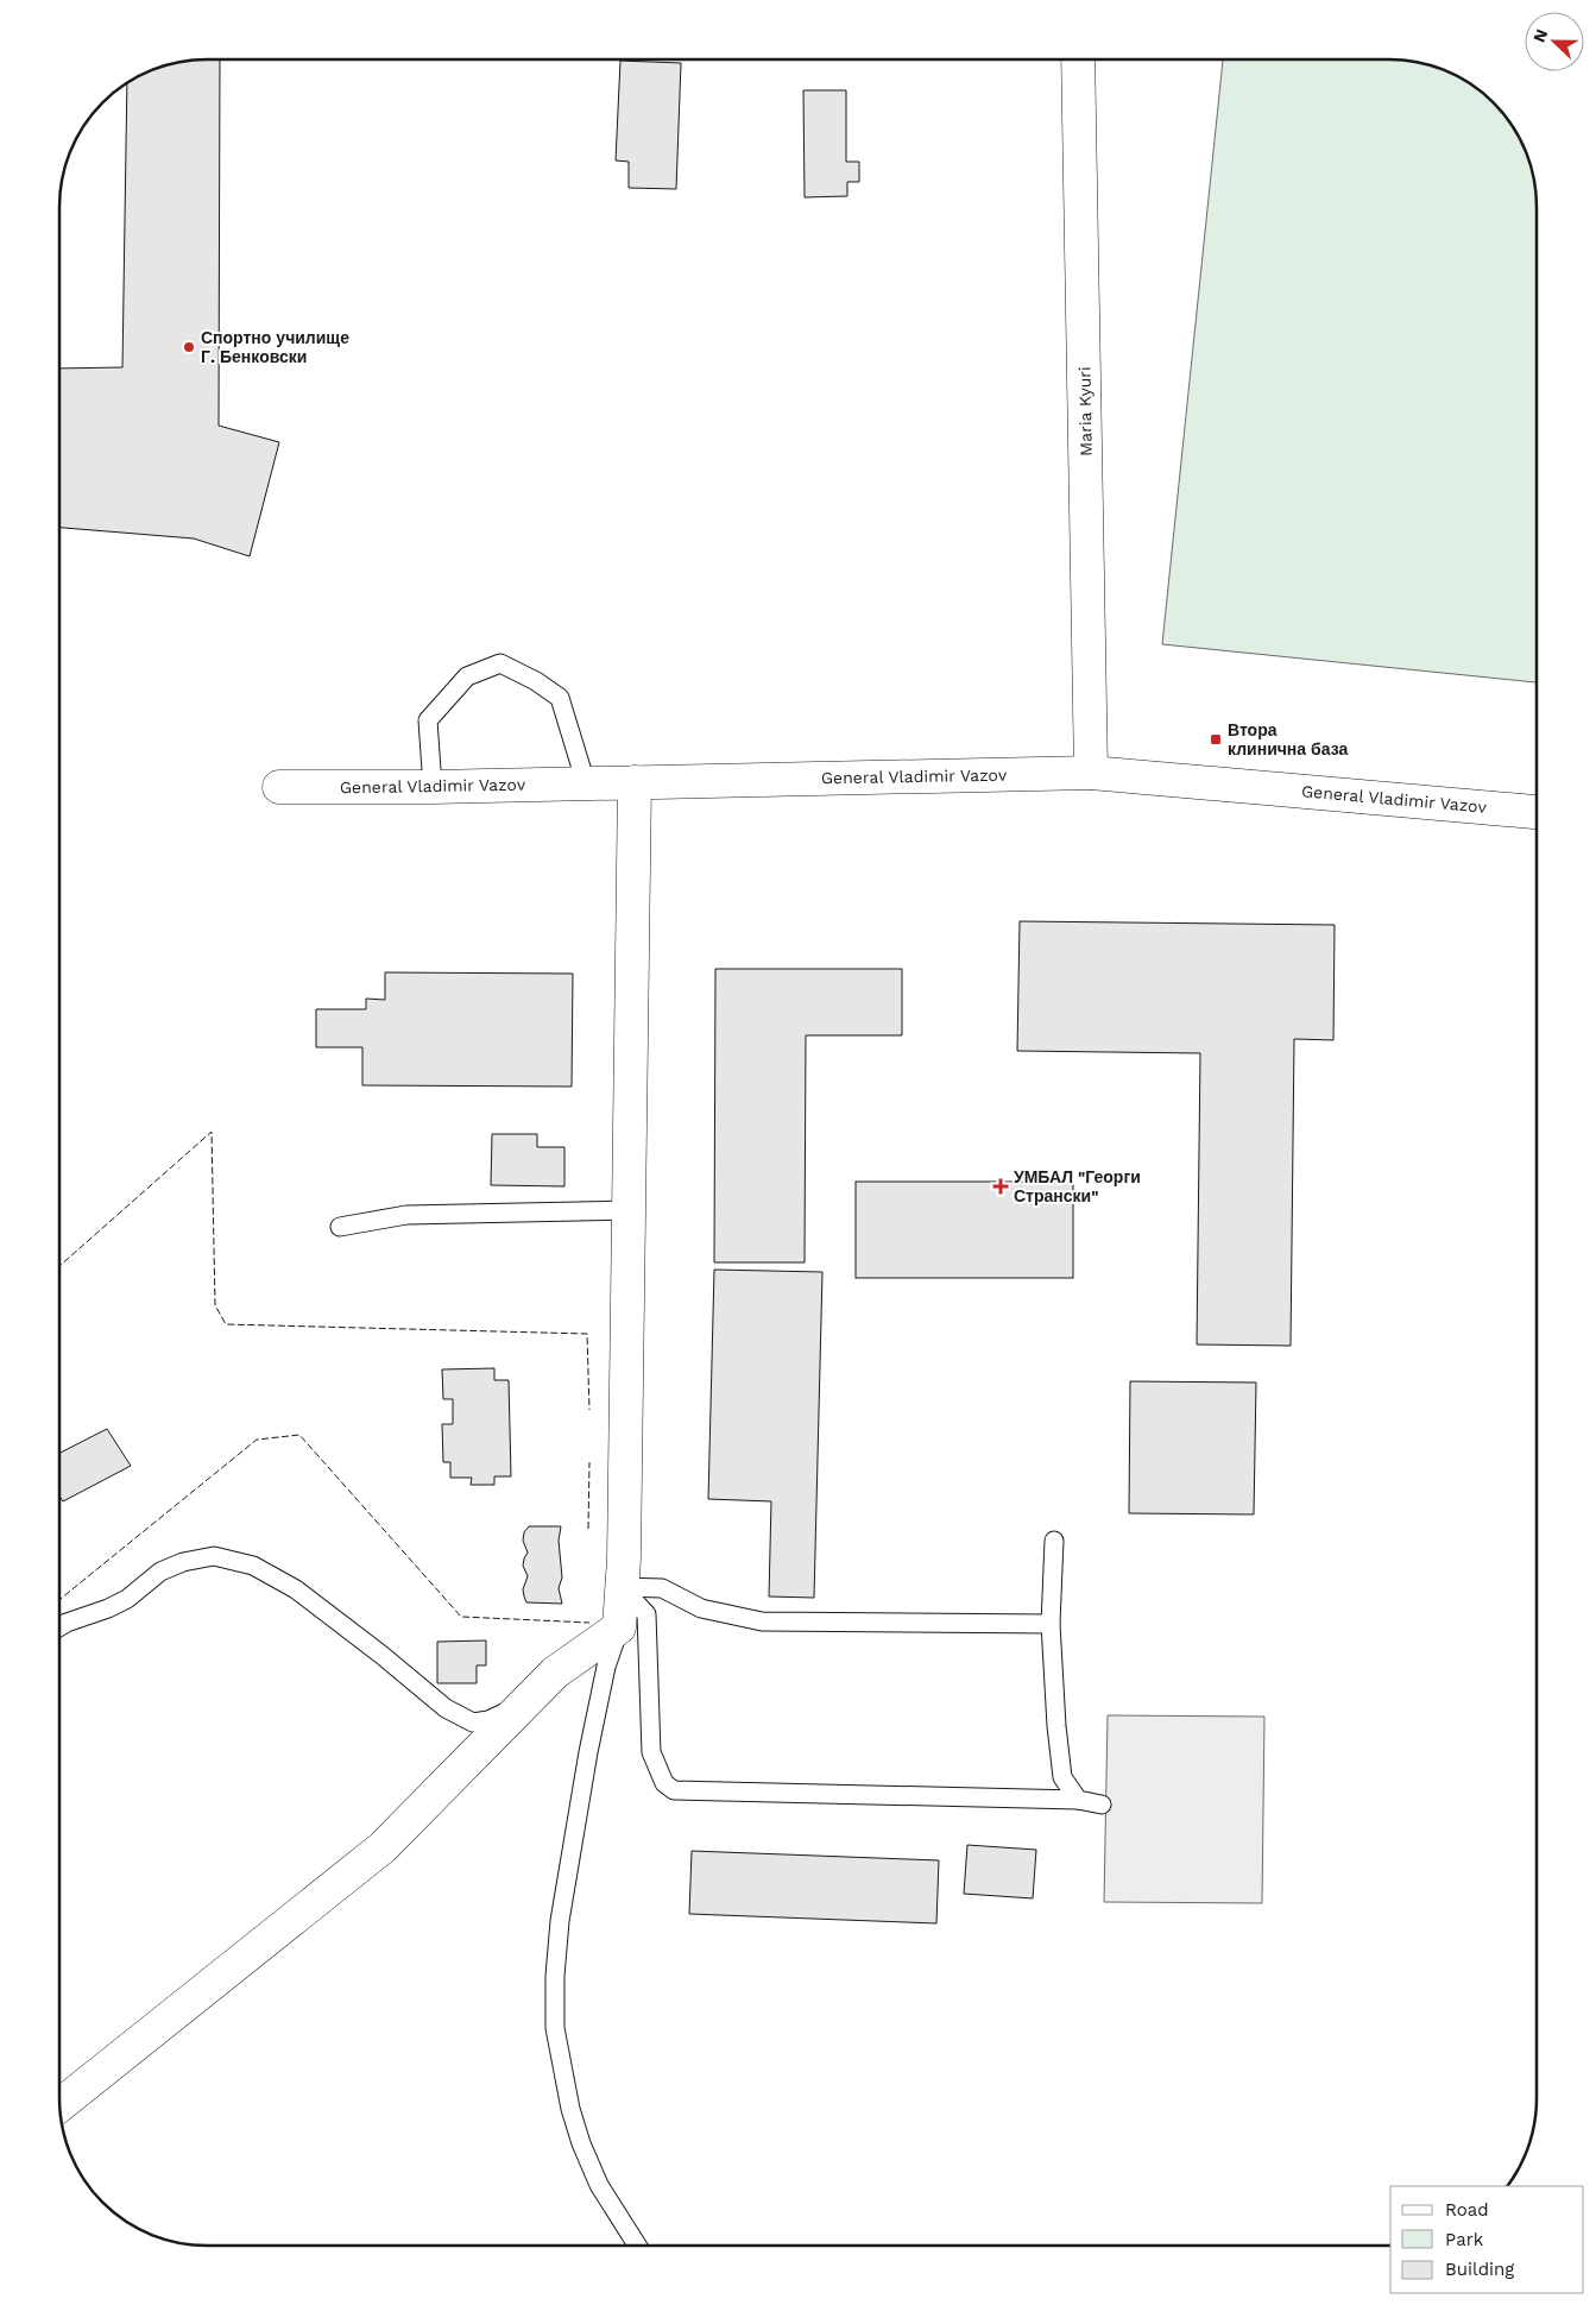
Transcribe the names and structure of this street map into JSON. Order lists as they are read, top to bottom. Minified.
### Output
{"streets":{"street":["Maria Kyuri","General Vladimir Vazov"]},"crossings":[["Maria Kyuri","General Vladimir Vazov"]],"places":{"other":["Спортно училище Г. Бенковски"],"transit":["Втора клинична база"],"health":["УМБАЛ \"Георги Странски\""]},"legend":["Road","Park","Building"],"north":"left"}
